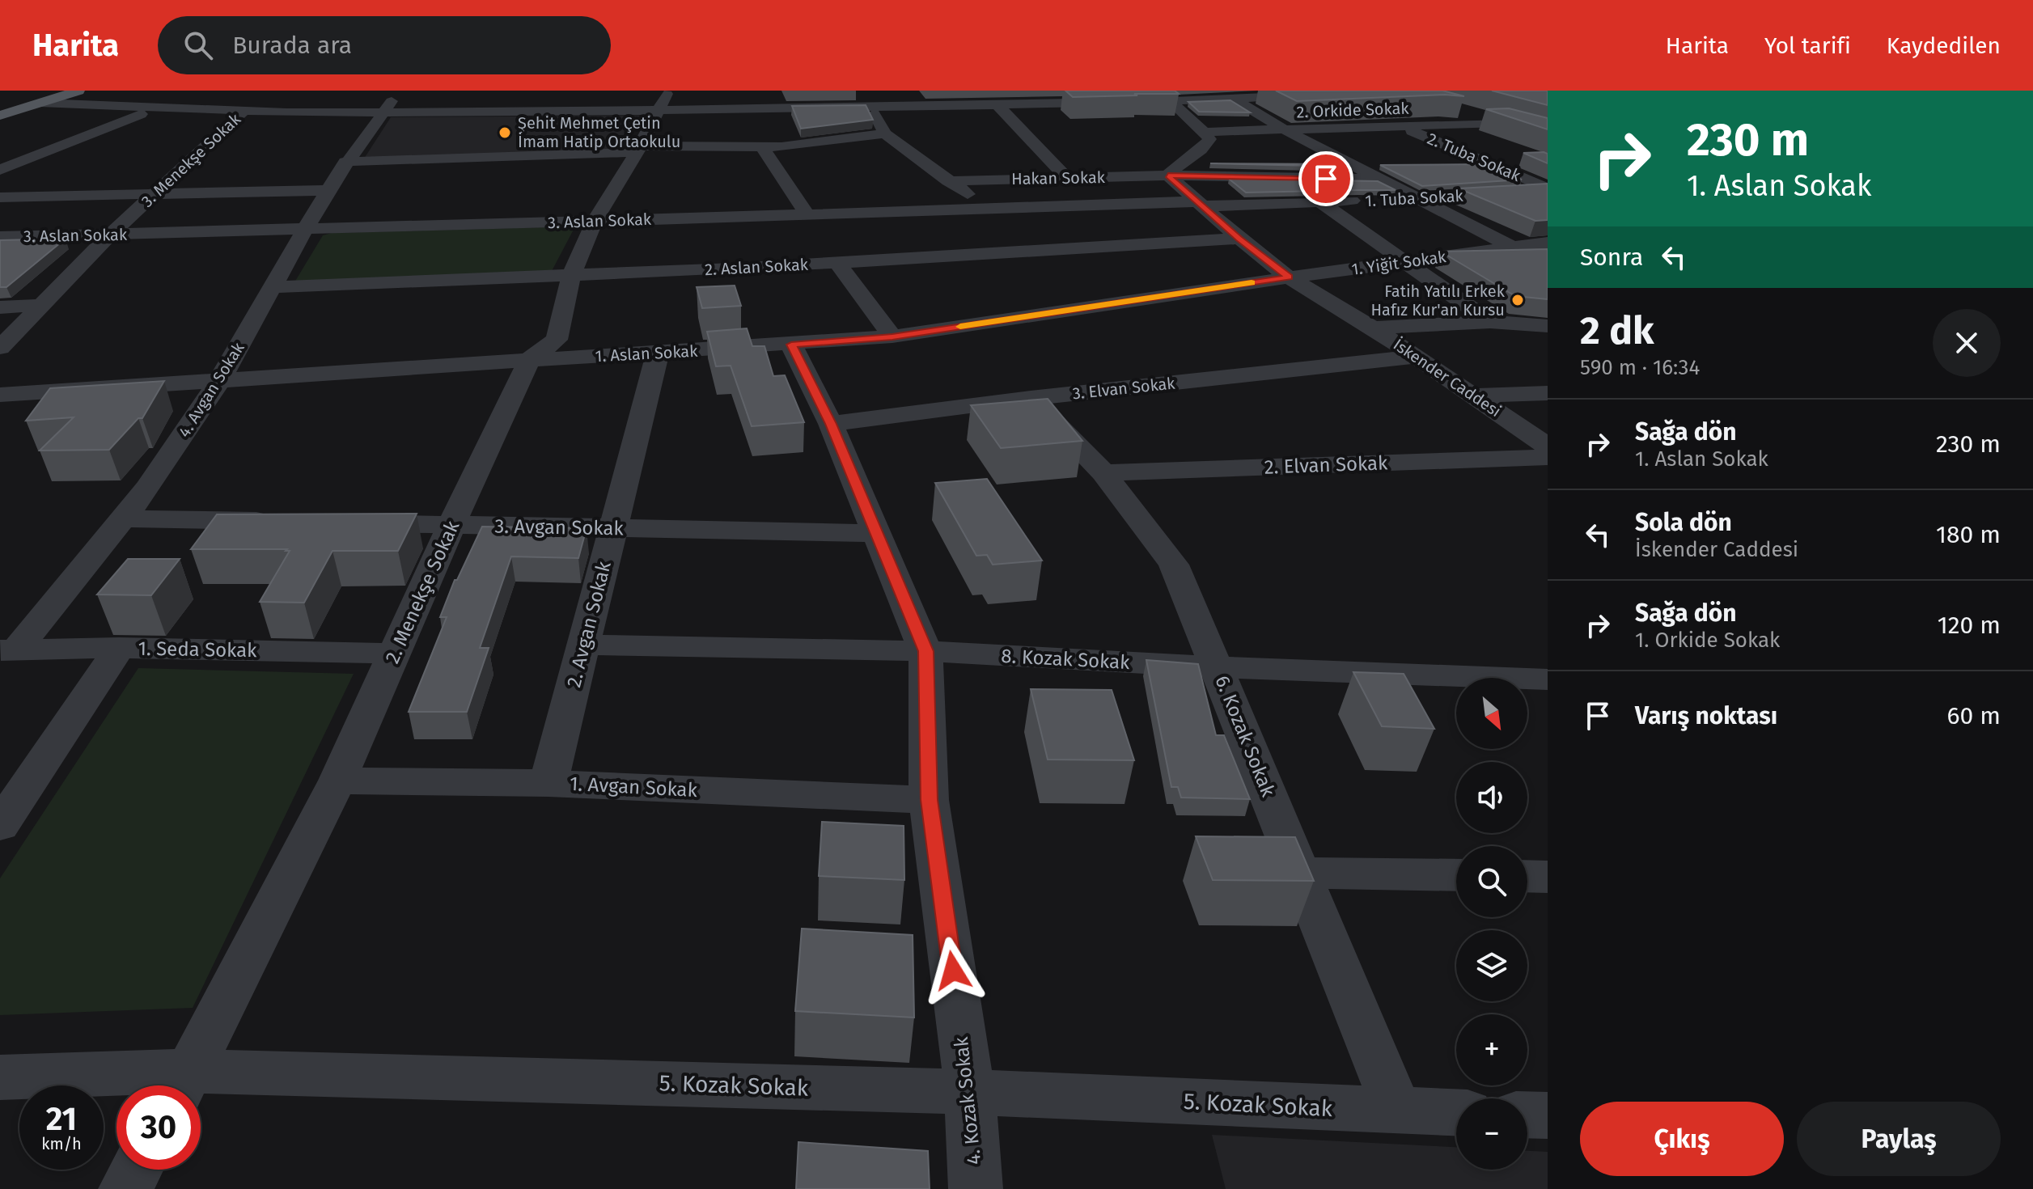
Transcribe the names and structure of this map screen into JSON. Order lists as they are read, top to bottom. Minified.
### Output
{"streets":{"street":["2. Orkide Sokak","2. Tuba Sokak","3. Menekşe Sokak","Hakan Sokak","1. Tuba Sokak","3. Aslan Sokak","1. Yiğit Sokak","2. Aslan Sokak","1. Aslan Sokak","İskender Caddesi","3. Elvan Sokak","4. Avgan Sokak","2. Elvan Sokak","3. Avgan Sokak","2. Menekşe Sokak","2. Avgan Sokak","1. Seda Sokak","8. Kozak Sokak","6. Kozak Sokak","1. Avgan Sokak","5. Kozak Sokak","4. Kozak Sokak"]},"crossings":[["2. Orkide Sokak","2. Tuba Sokak"],["3. Menekşe Sokak","3. Aslan Sokak"],["Hakan Sokak","İskender Caddesi"],["1. Tuba Sokak","3. Aslan Sokak"],["1. Tuba Sokak","İskender Caddesi"],["3. Aslan Sokak","İskender Caddesi"],["3. Aslan Sokak","4. Avgan Sokak"],["3. Aslan Sokak","2. Menekşe Sokak"],["1. Yiğit Sokak","1. Aslan Sokak"],["1. Yiğit Sokak","İskender Caddesi"],["2. Aslan Sokak","İskender Caddesi"],["2. Aslan Sokak","4. Avgan Sokak"],["2. Aslan Sokak","2. Menekşe Sokak"],["1. Aslan Sokak","İskender Caddesi"],["1. Aslan Sokak","4. Avgan Sokak"],["1. Aslan Sokak","2. Menekşe Sokak"],["1. Aslan Sokak","2. Avgan Sokak"],["1. Aslan Sokak","4. Kozak Sokak"],["İskender Caddesi","3. Elvan Sokak"],["3. Elvan Sokak","6. Kozak Sokak"],["3. Elvan Sokak","4. Kozak Sokak"],["4. Avgan Sokak","1. Seda Sokak"],["2. Elvan Sokak","6. Kozak Sokak"],["3. Avgan Sokak","2. Menekşe Sokak"],["3. Avgan Sokak","2. Avgan Sokak"],["3. Avgan Sokak","4. Kozak Sokak"],["2. Menekşe Sokak","1. Seda Sokak"],["2. Menekşe Sokak","1. Avgan Sokak"],["2. Menekşe Sokak","5. Kozak Sokak"],["2. Avgan Sokak","8. Kozak Sokak"],["2. Avgan Sokak","1. Avgan Sokak"],["8. Kozak Sokak","6. Kozak Sokak"],["8. Kozak Sokak","4. Kozak Sokak"],["6. Kozak Sokak","5. Kozak Sokak"],["1. Avgan Sokak","4. Kozak Sokak"],["5. Kozak Sokak","4. Kozak Sokak"]],"places":["Şehit Mehmet Çetin İmam Hatip Ortaokulu","Fatih Yatılı Erkek Hafız Kur'an Kursu"],"north":"bottom right","page":{"header":"Harita","search":"Burada ara","nav":["Harita","Yol tarifi","Kaydedilen"],"turn":["230 m","1. Aslan Sokak"],"then":"Sonra","heading":["2 dk","590 m · 16:34"],"list":[{"name":"Sağa dön","note":"1. Aslan Sokak","value":"230 m"},{"name":"Sola dön","note":"İskender Caddesi","value":"180 m"},{"name":"Sağa dön","note":"1. Orkide Sokak","value":"120 m"},{"name":"Varış noktası","value":"60 m"}],"map_buttons":["+","−"],"speed":"21 km/h","limit":"30","buttons":["Çıkış","Paylaş"]}}
